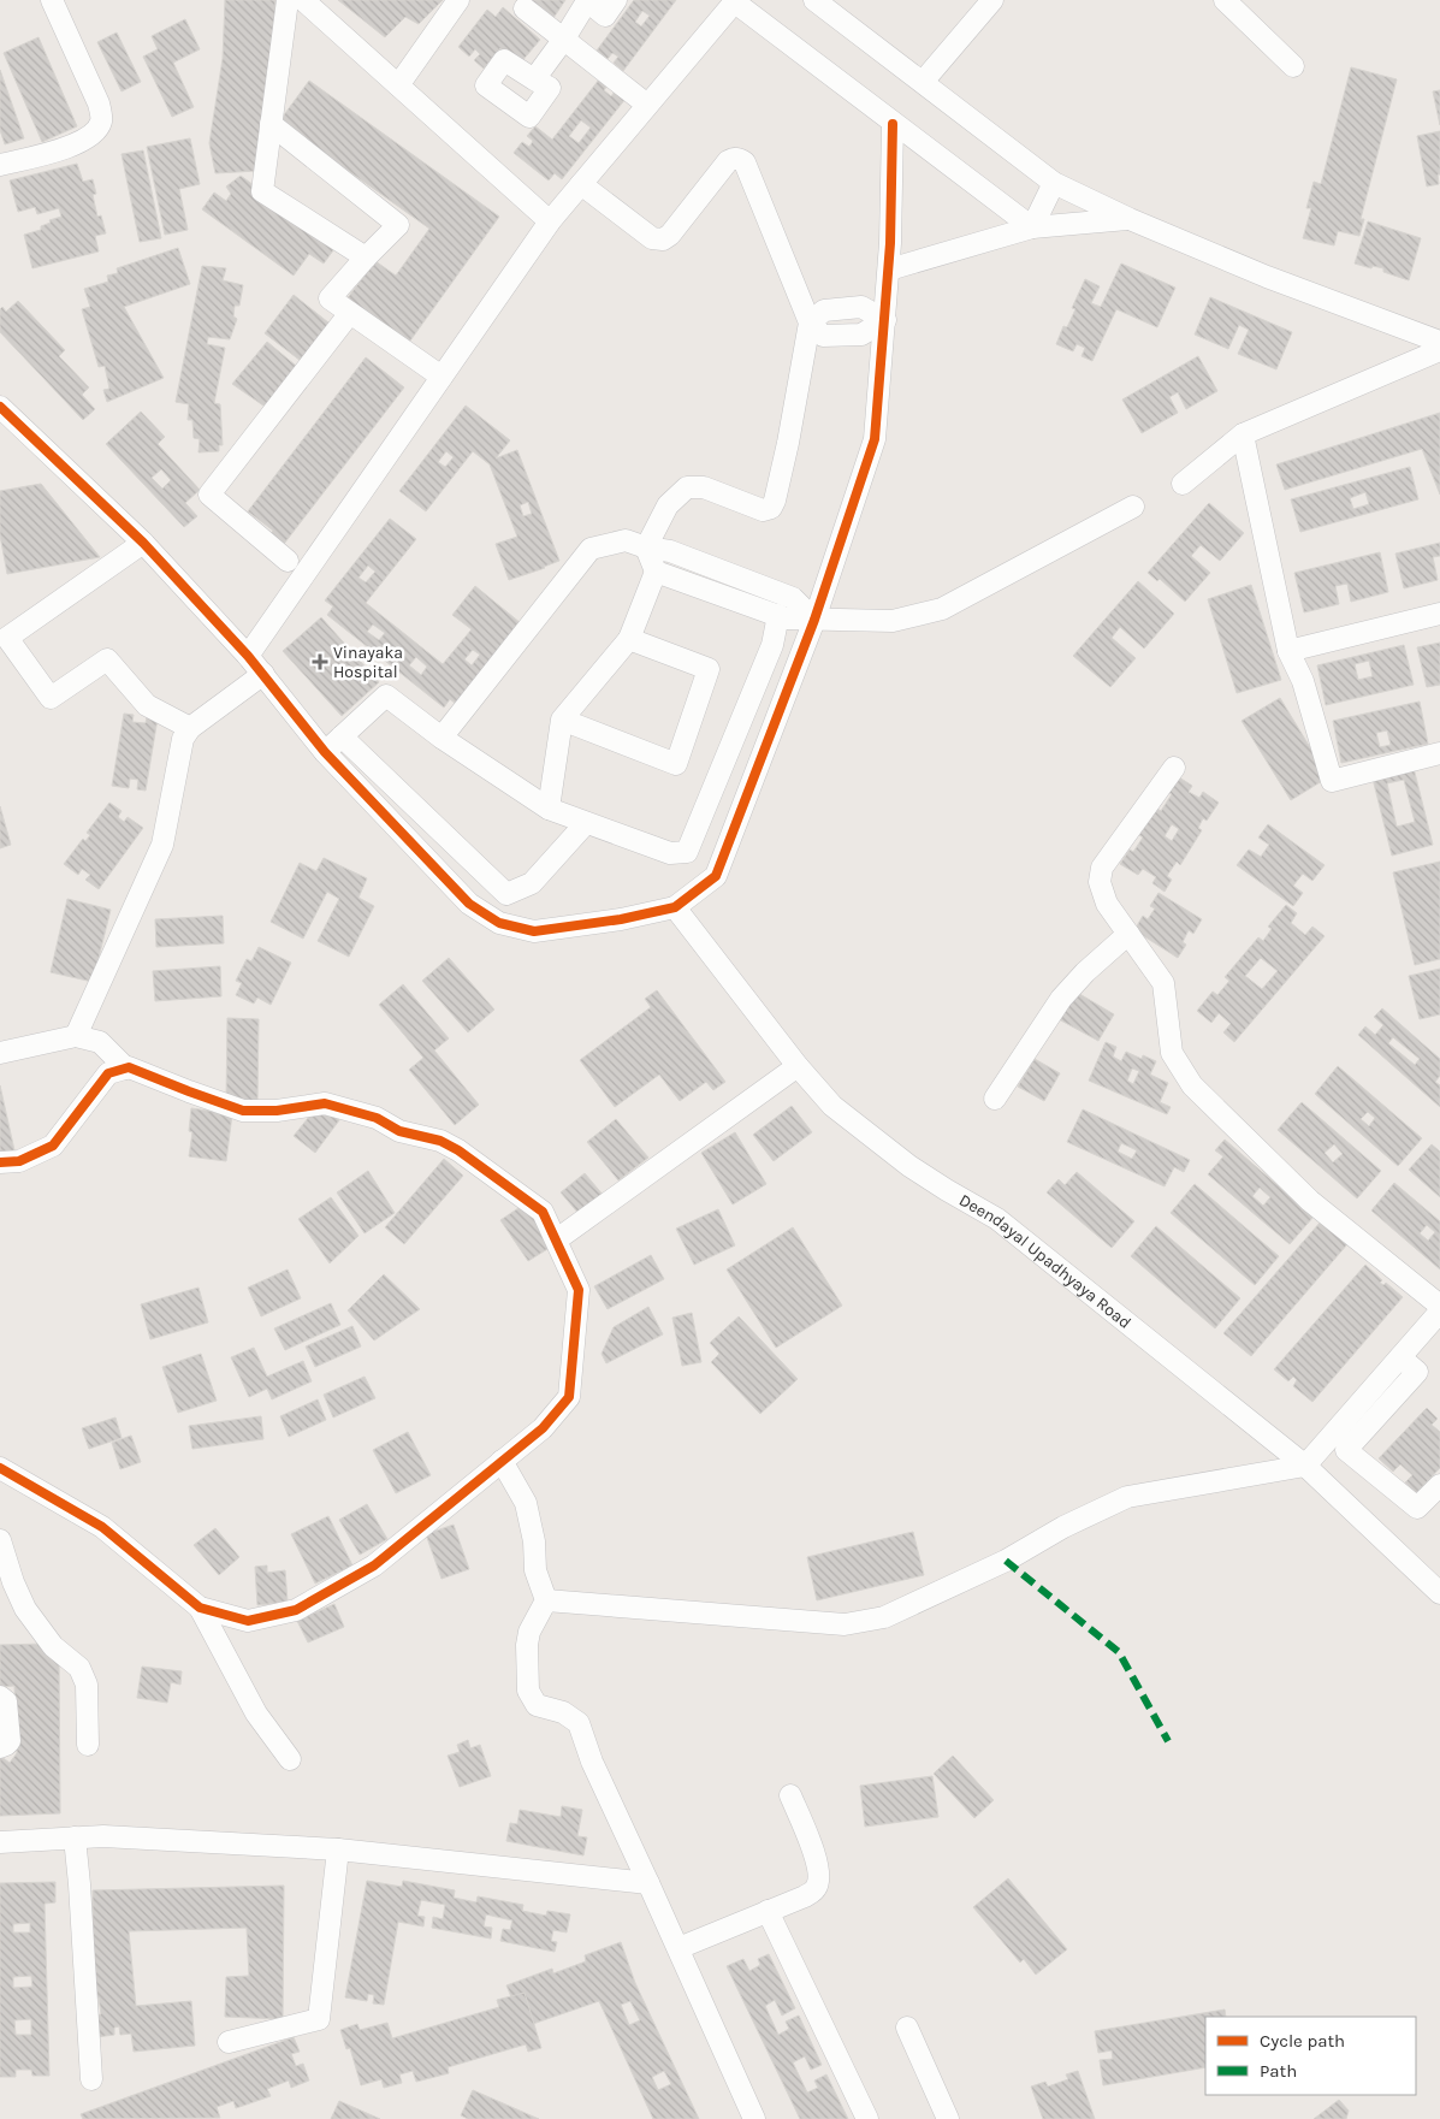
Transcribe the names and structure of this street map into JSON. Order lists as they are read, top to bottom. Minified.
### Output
{"streets":{"street":["Deendayal Upadhyaya Road"]},"places":{"health":["Vinayaka Hospital"]},"legend":["Cycle path","Path"]}
